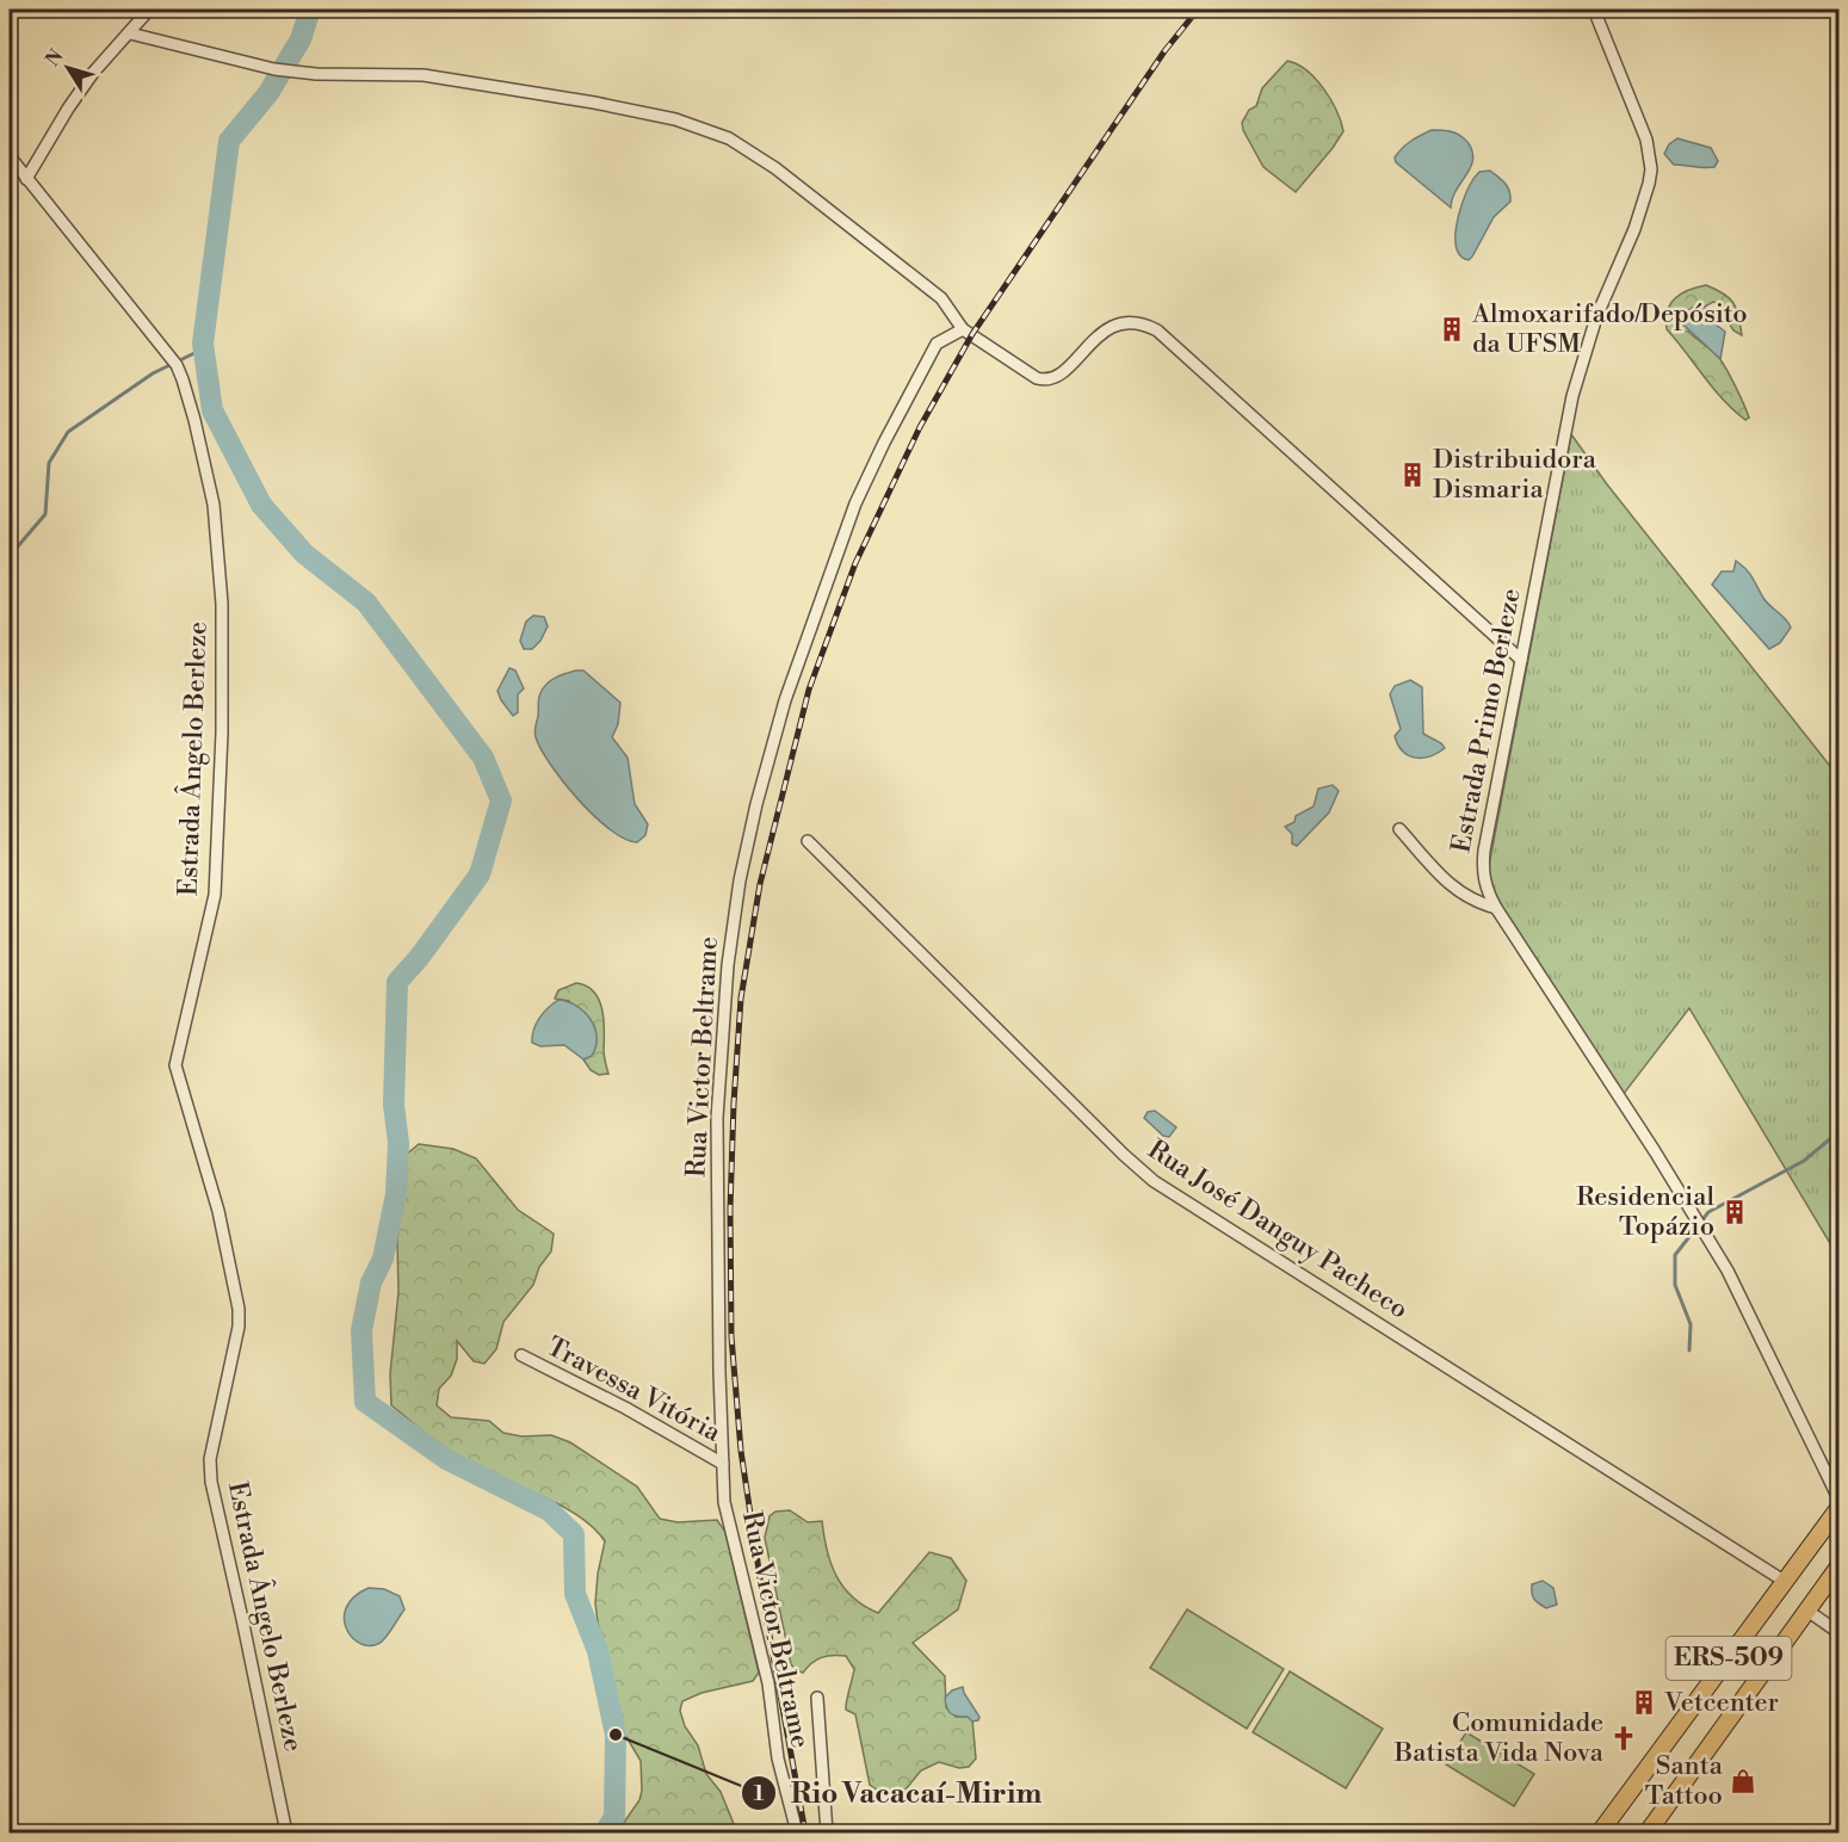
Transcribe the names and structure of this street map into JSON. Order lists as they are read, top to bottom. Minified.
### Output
{"streets":{"highway":["ERS-509"],"street":["Estrada Primo Berleze","Estrada Ângelo Berleze","Rua Victor Beltrame","Rua José Danguy Pacheco","Travessa Vitória"]},"crossings":[["Estrada Primo Berleze","ERS-509"],["Rua Victor Beltrame","Travessa Vitória"],["Rua José Danguy Pacheco","ERS-509"]],"places":{"building":["Almoxarifado/Depósito da UFSM","Distribuidora Dismaria","Residencial Topázio","Vetcenter"],"other":["Rio Vacacaí-Mirim"],"church":["Comunidade Batista Vida Nova"],"shop":["Santa Tattoo"]},"north":"top left"}
